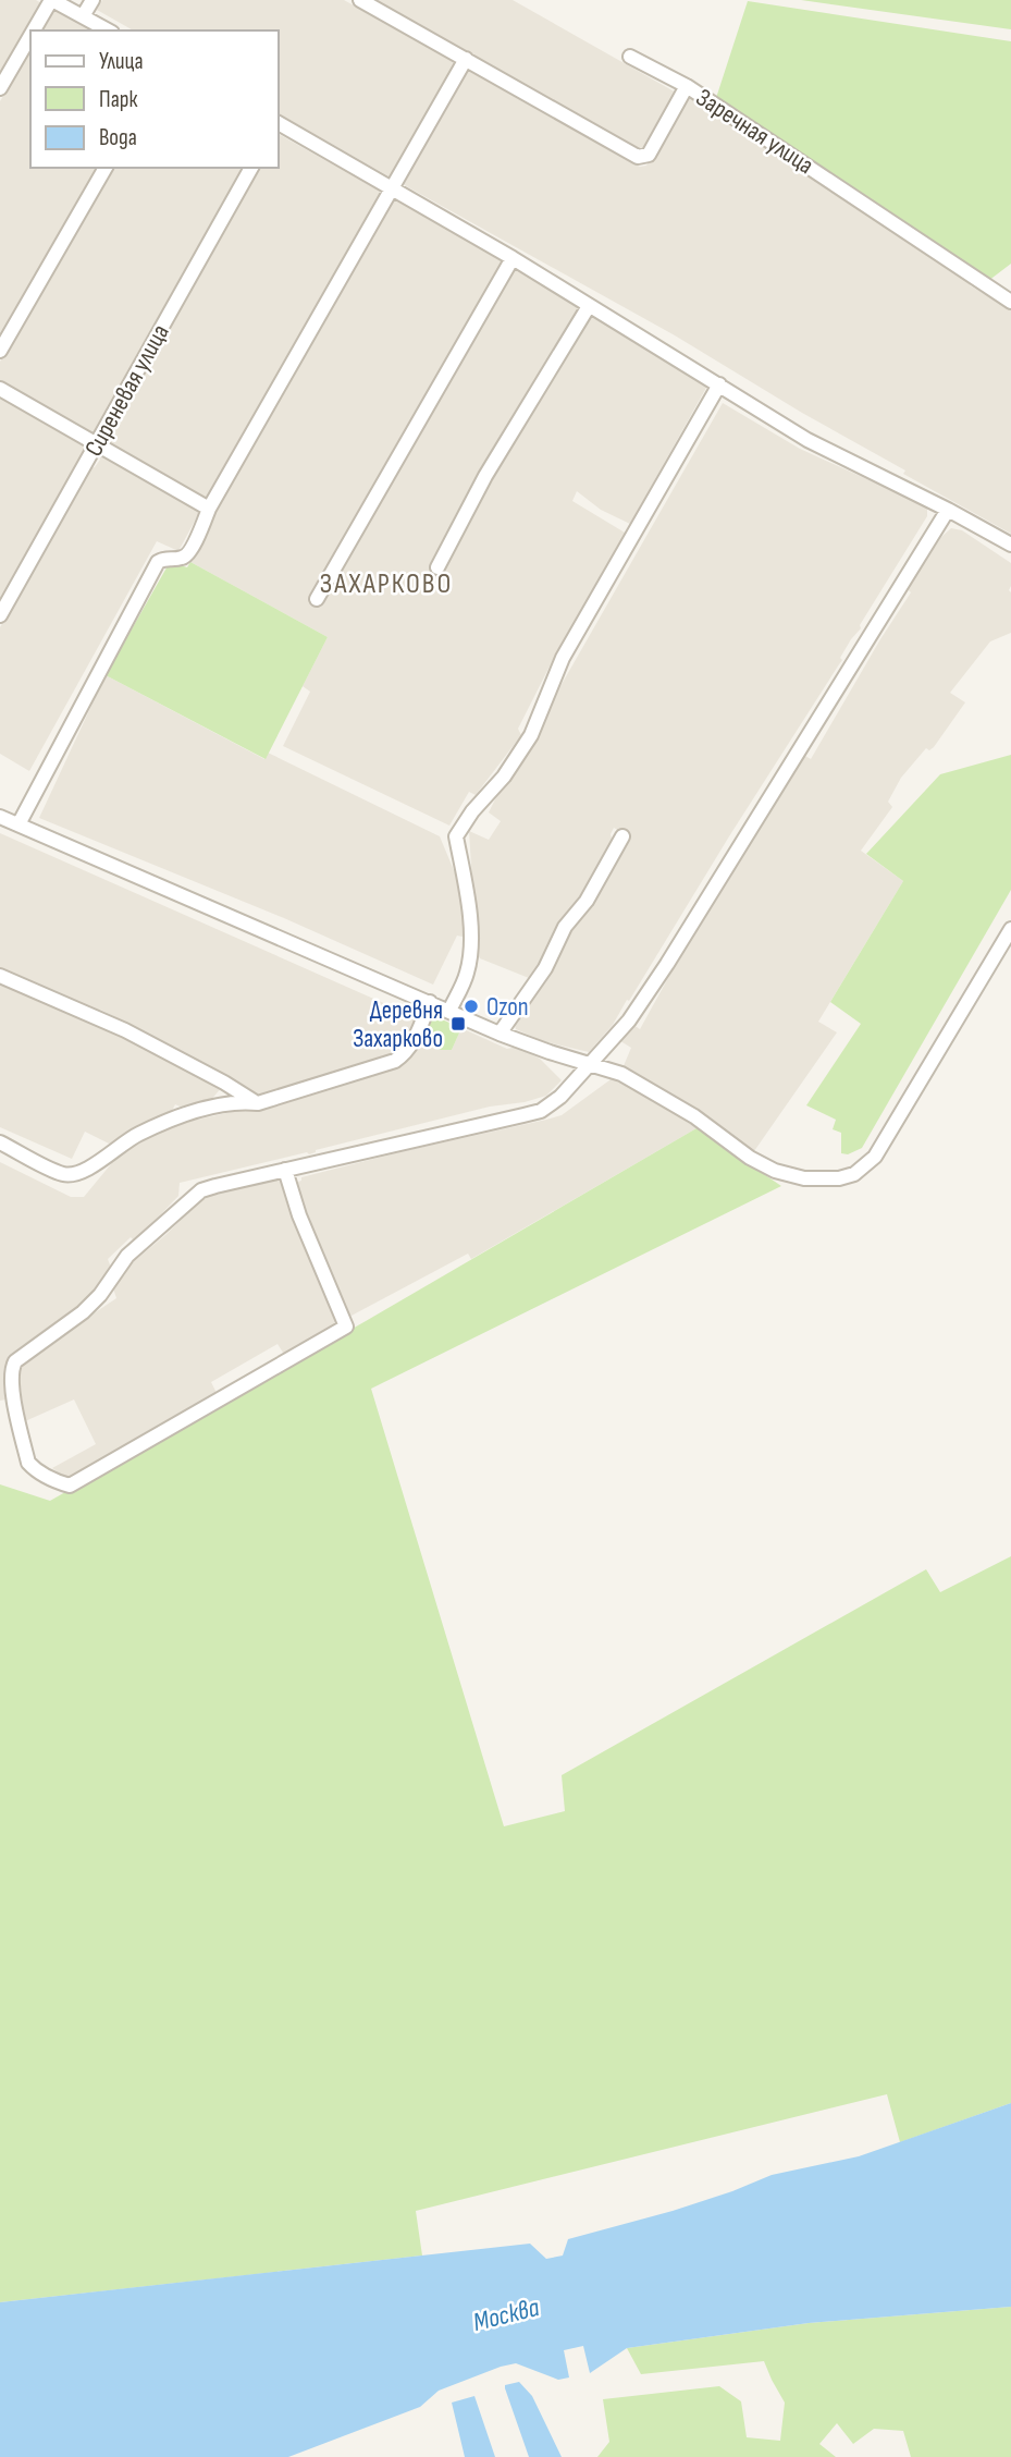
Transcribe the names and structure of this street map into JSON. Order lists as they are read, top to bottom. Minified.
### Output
{"streets":{"street":["Заречная улица","Сиреневая улица"]},"districts":["ЗАХАРКОВО"],"water":["Москва"],"places":{"other":["Ozon"],"transit":["Деревня Захарково"]},"legend":["Улица","Парк","Вода"]}
